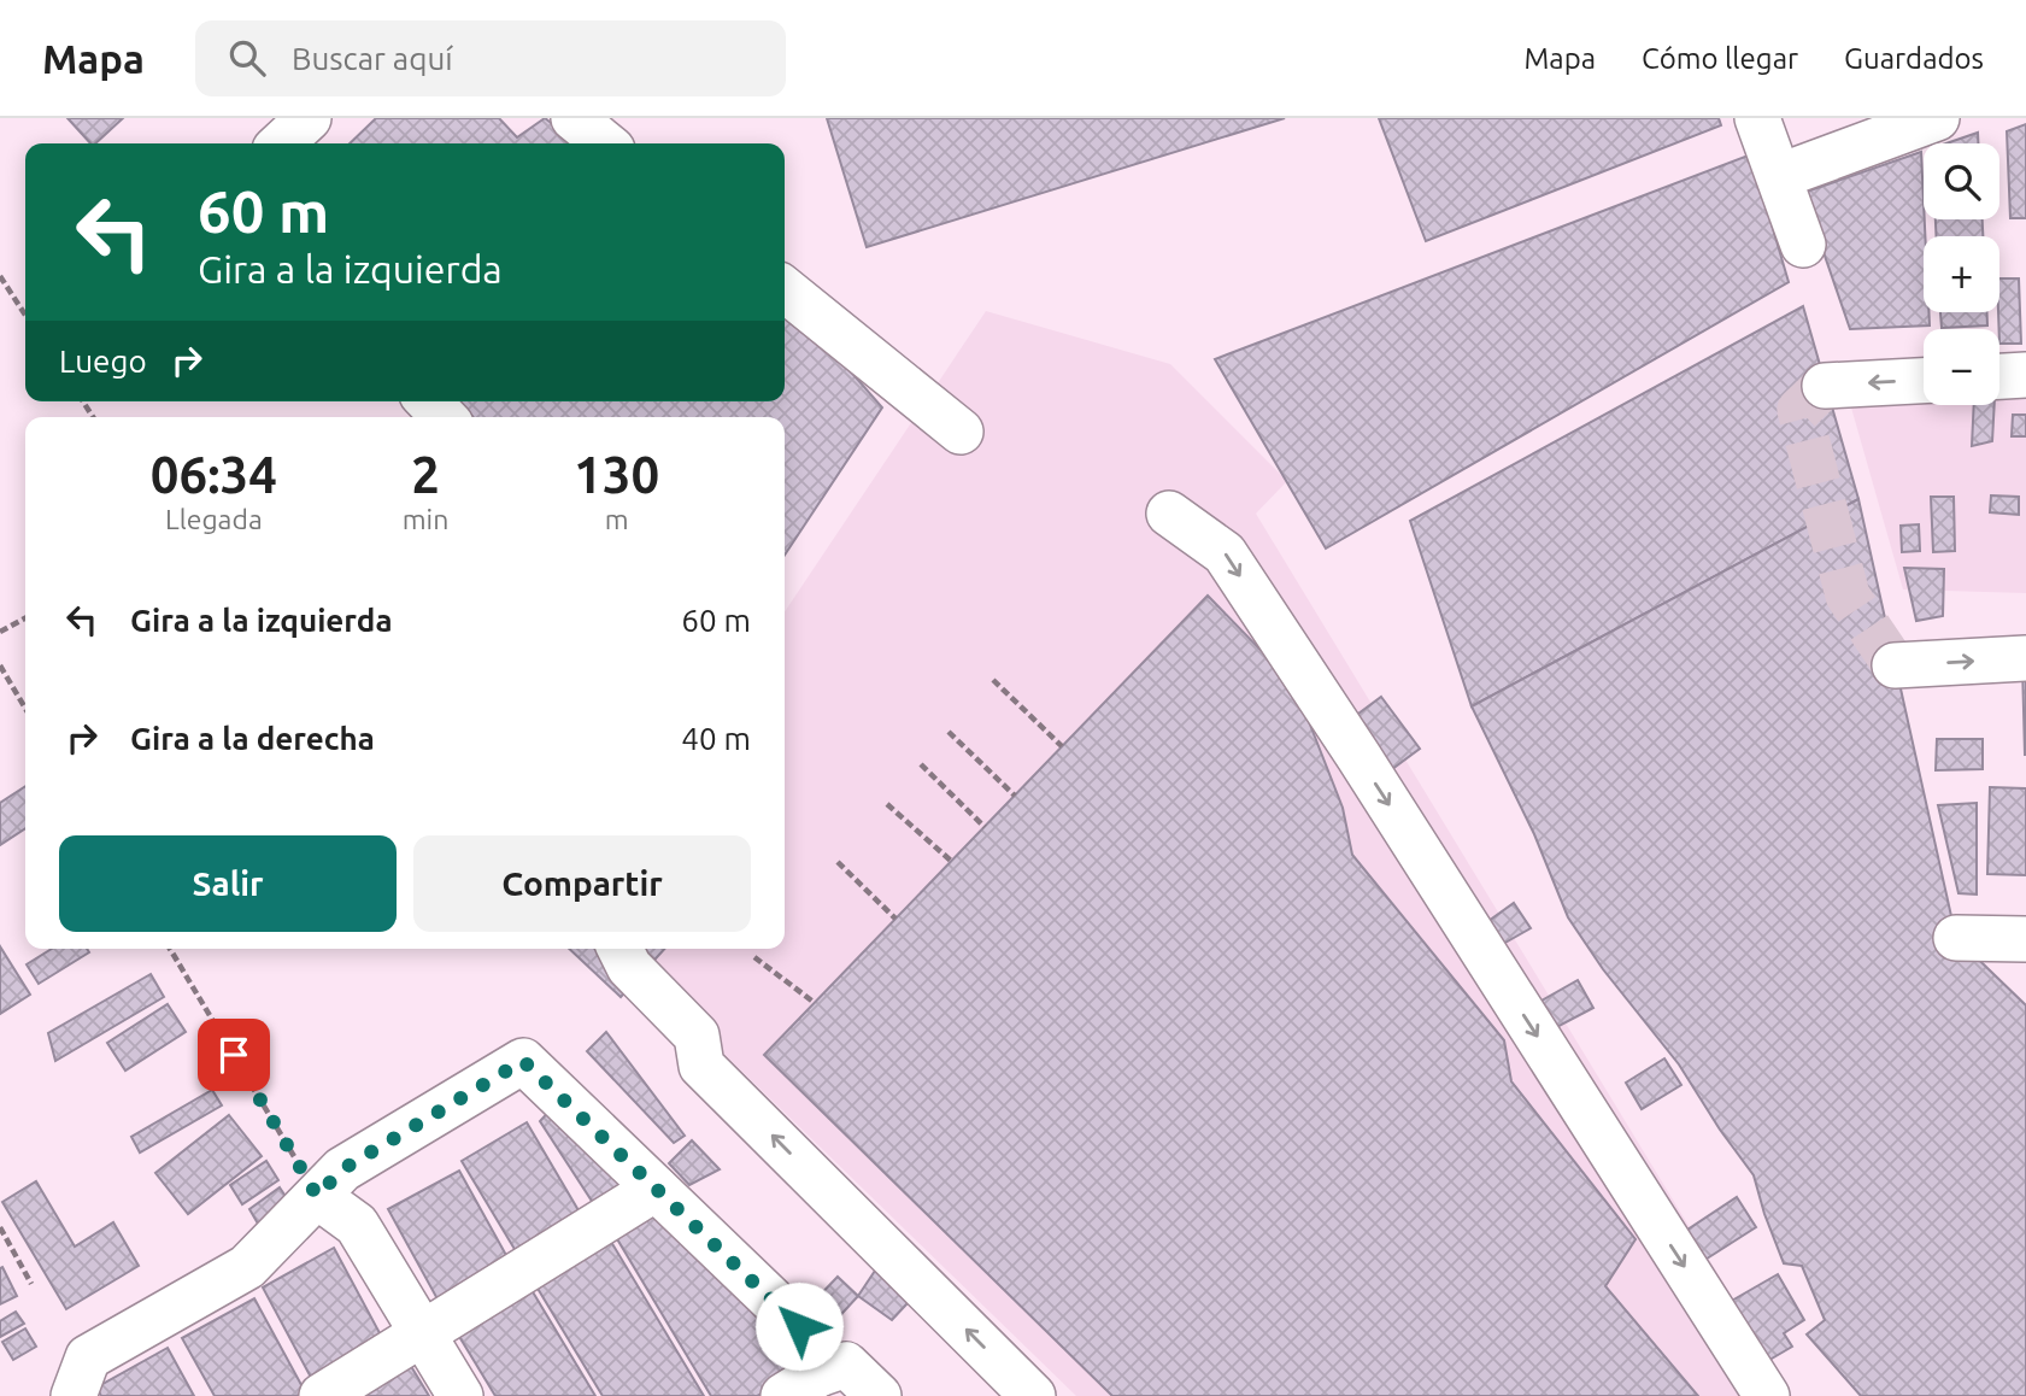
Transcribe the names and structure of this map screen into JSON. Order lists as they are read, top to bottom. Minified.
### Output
{"page":{"header":"Mapa","search":"Buscar aquí","nav":["Mapa","Cómo llegar","Guardados"],"map_buttons":["+","−"],"turn":["60 m","Gira a la izquierda"],"then":"Luego","eta":["06:34","Llegada","2","min","130","m"],"list":[{"name":"Gira a la izquierda","value":"60 m"},{"name":"Gira a la derecha","value":"40 m"}],"buttons":["Salir","Compartir"]}}
